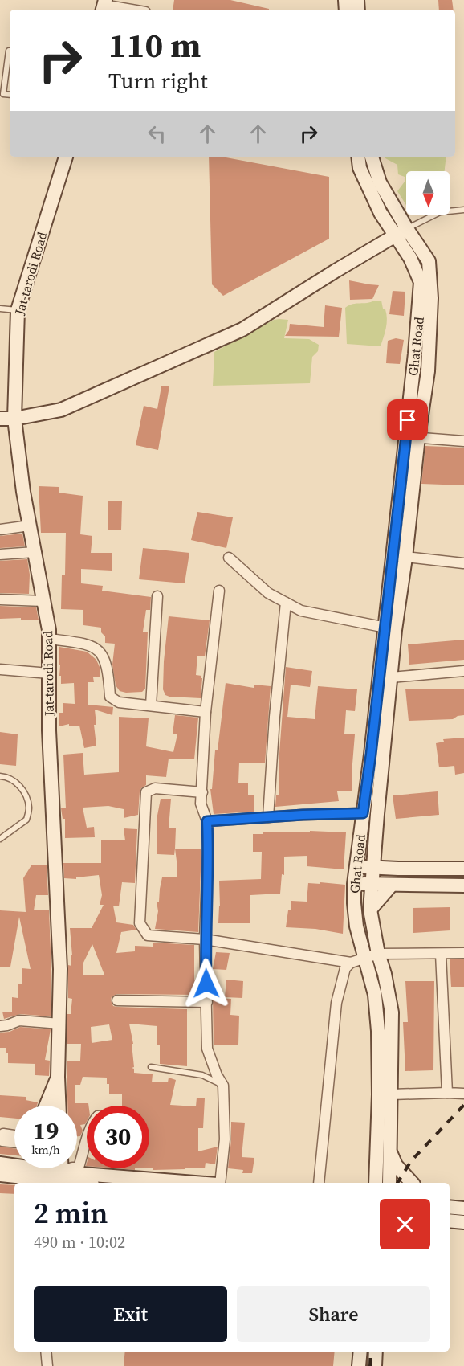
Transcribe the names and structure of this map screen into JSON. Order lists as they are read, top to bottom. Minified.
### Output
{"streets":{"main road":["Jat-tarodi Road","Ghat Road"]},"north":"bottom","page":{"turn":["110 m","Turn right"],"speed":"19 km/h","limit":"30","heading":["2 min","490 m · 10:02"],"buttons":["Exit","Share"]}}
